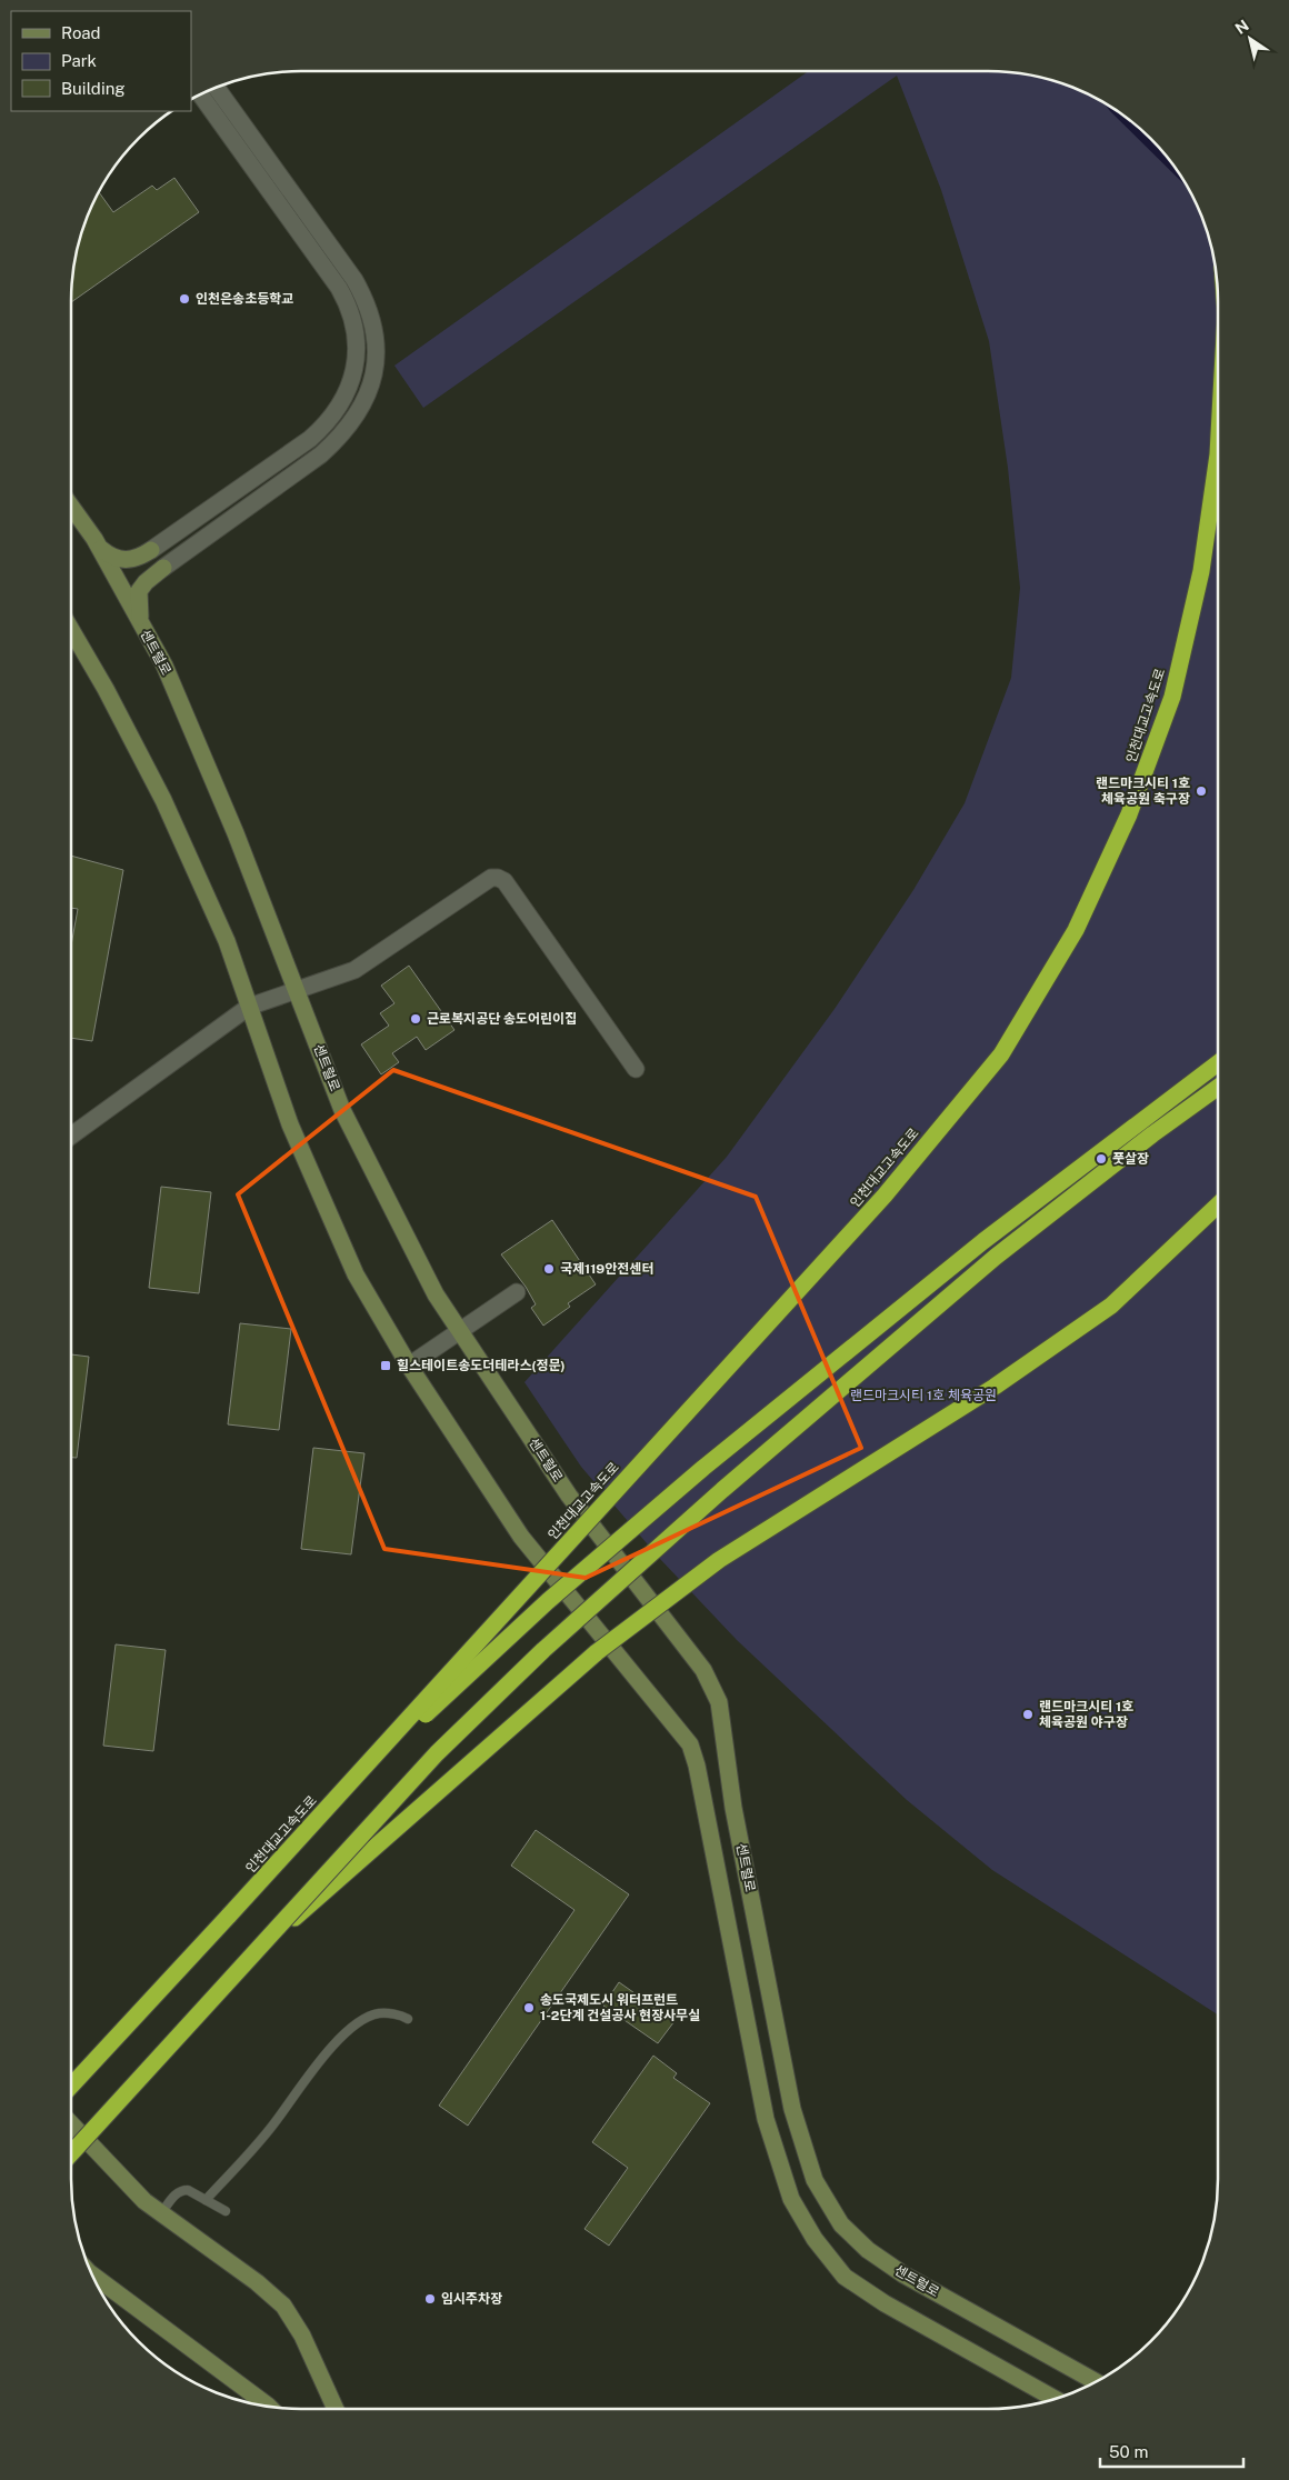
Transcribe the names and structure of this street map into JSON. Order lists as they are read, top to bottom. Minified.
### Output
{"streets":{"highway":["인천대교고속도로"],"main road":["센트럴로"]},"parks":["랜드마크시티 1호 체육공원"],"places":{"other":["인천은송초등학교","랜드마크시티 1호 체육공원 축구장","근로복지공단 송도어린이집","풋살장","국제119안전센터","랜드마크시티 1호 체육공원 야구장","송도국제도시 워터프런트 1-2단계 건설공사 현장사무실","임시주차장"],"transit":["힐스테이트송도더테라스(정문)"]},"legend":["Road","Park","Building"],"scale_bar":"50 m","north":"top left"}
